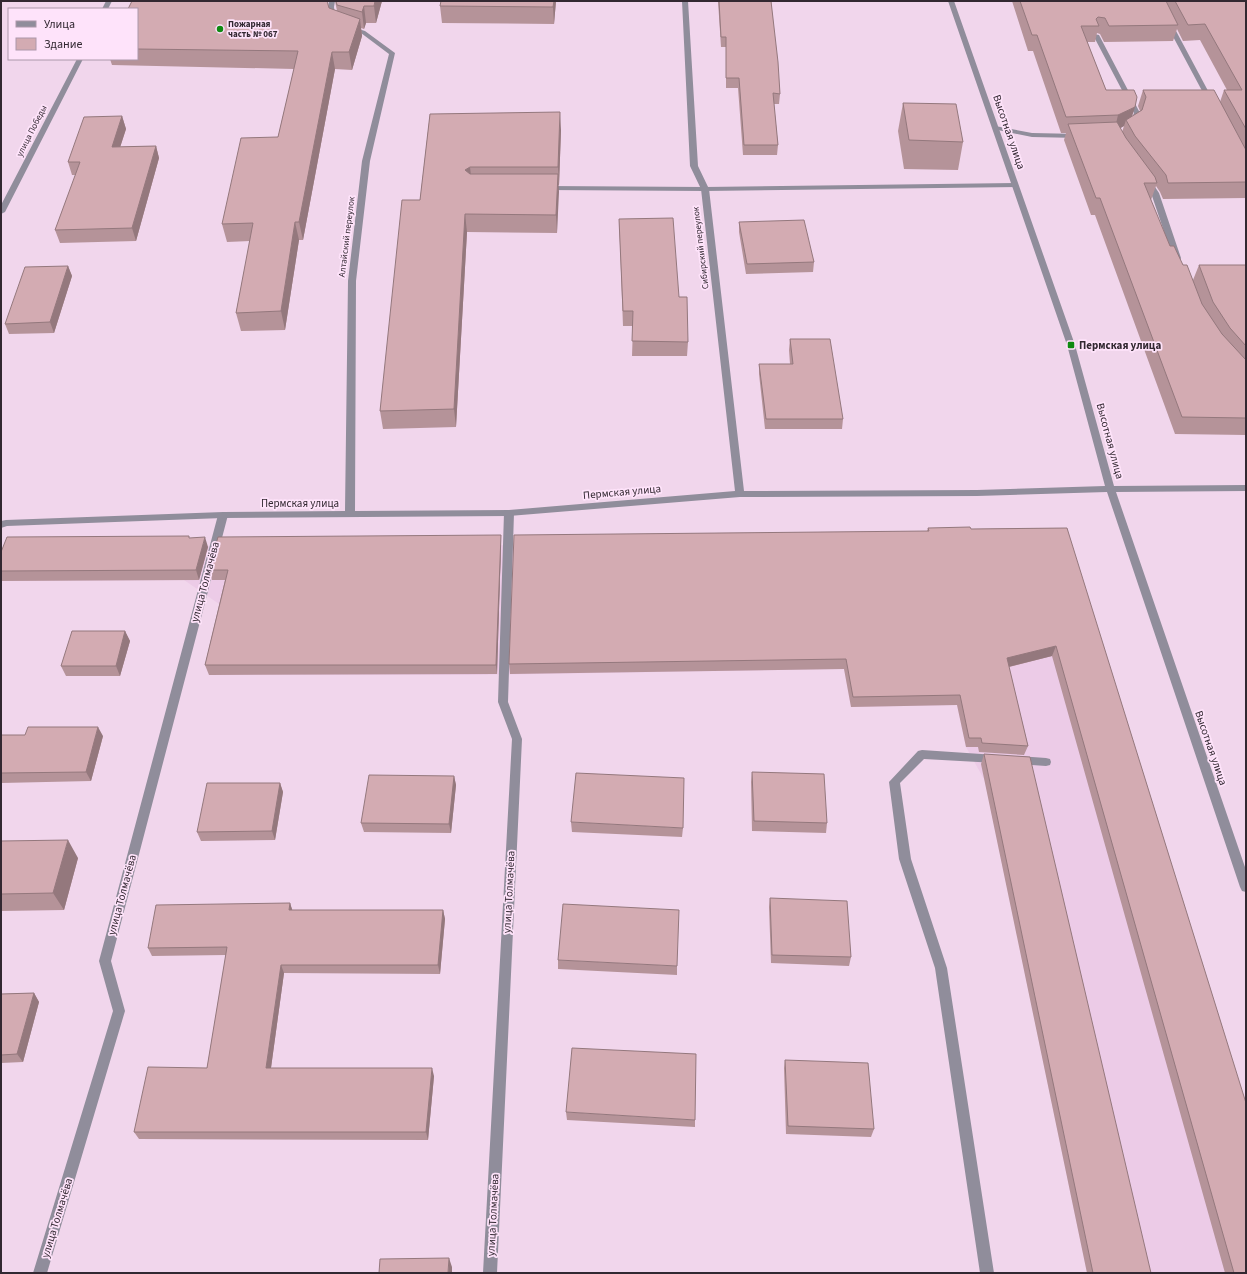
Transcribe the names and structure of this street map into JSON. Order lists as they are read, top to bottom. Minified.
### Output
{"streets":{"street":["улица Победы","Высотная улица","Алтайский переулок","Сибирский переулок","Пермская улица","улица Толмачёва"]},"crossings":[["Высотная улица","Пермская улица"],["Алтайский переулок","Пермская улица"],["Сибирский переулок","Пермская улица"],["Пермская улица","улица Толмачёва"]],"places":{"other":["Пожарная часть № 067"],"transit":["Пермская улица"]},"legend":["Улица","Здание"]}
